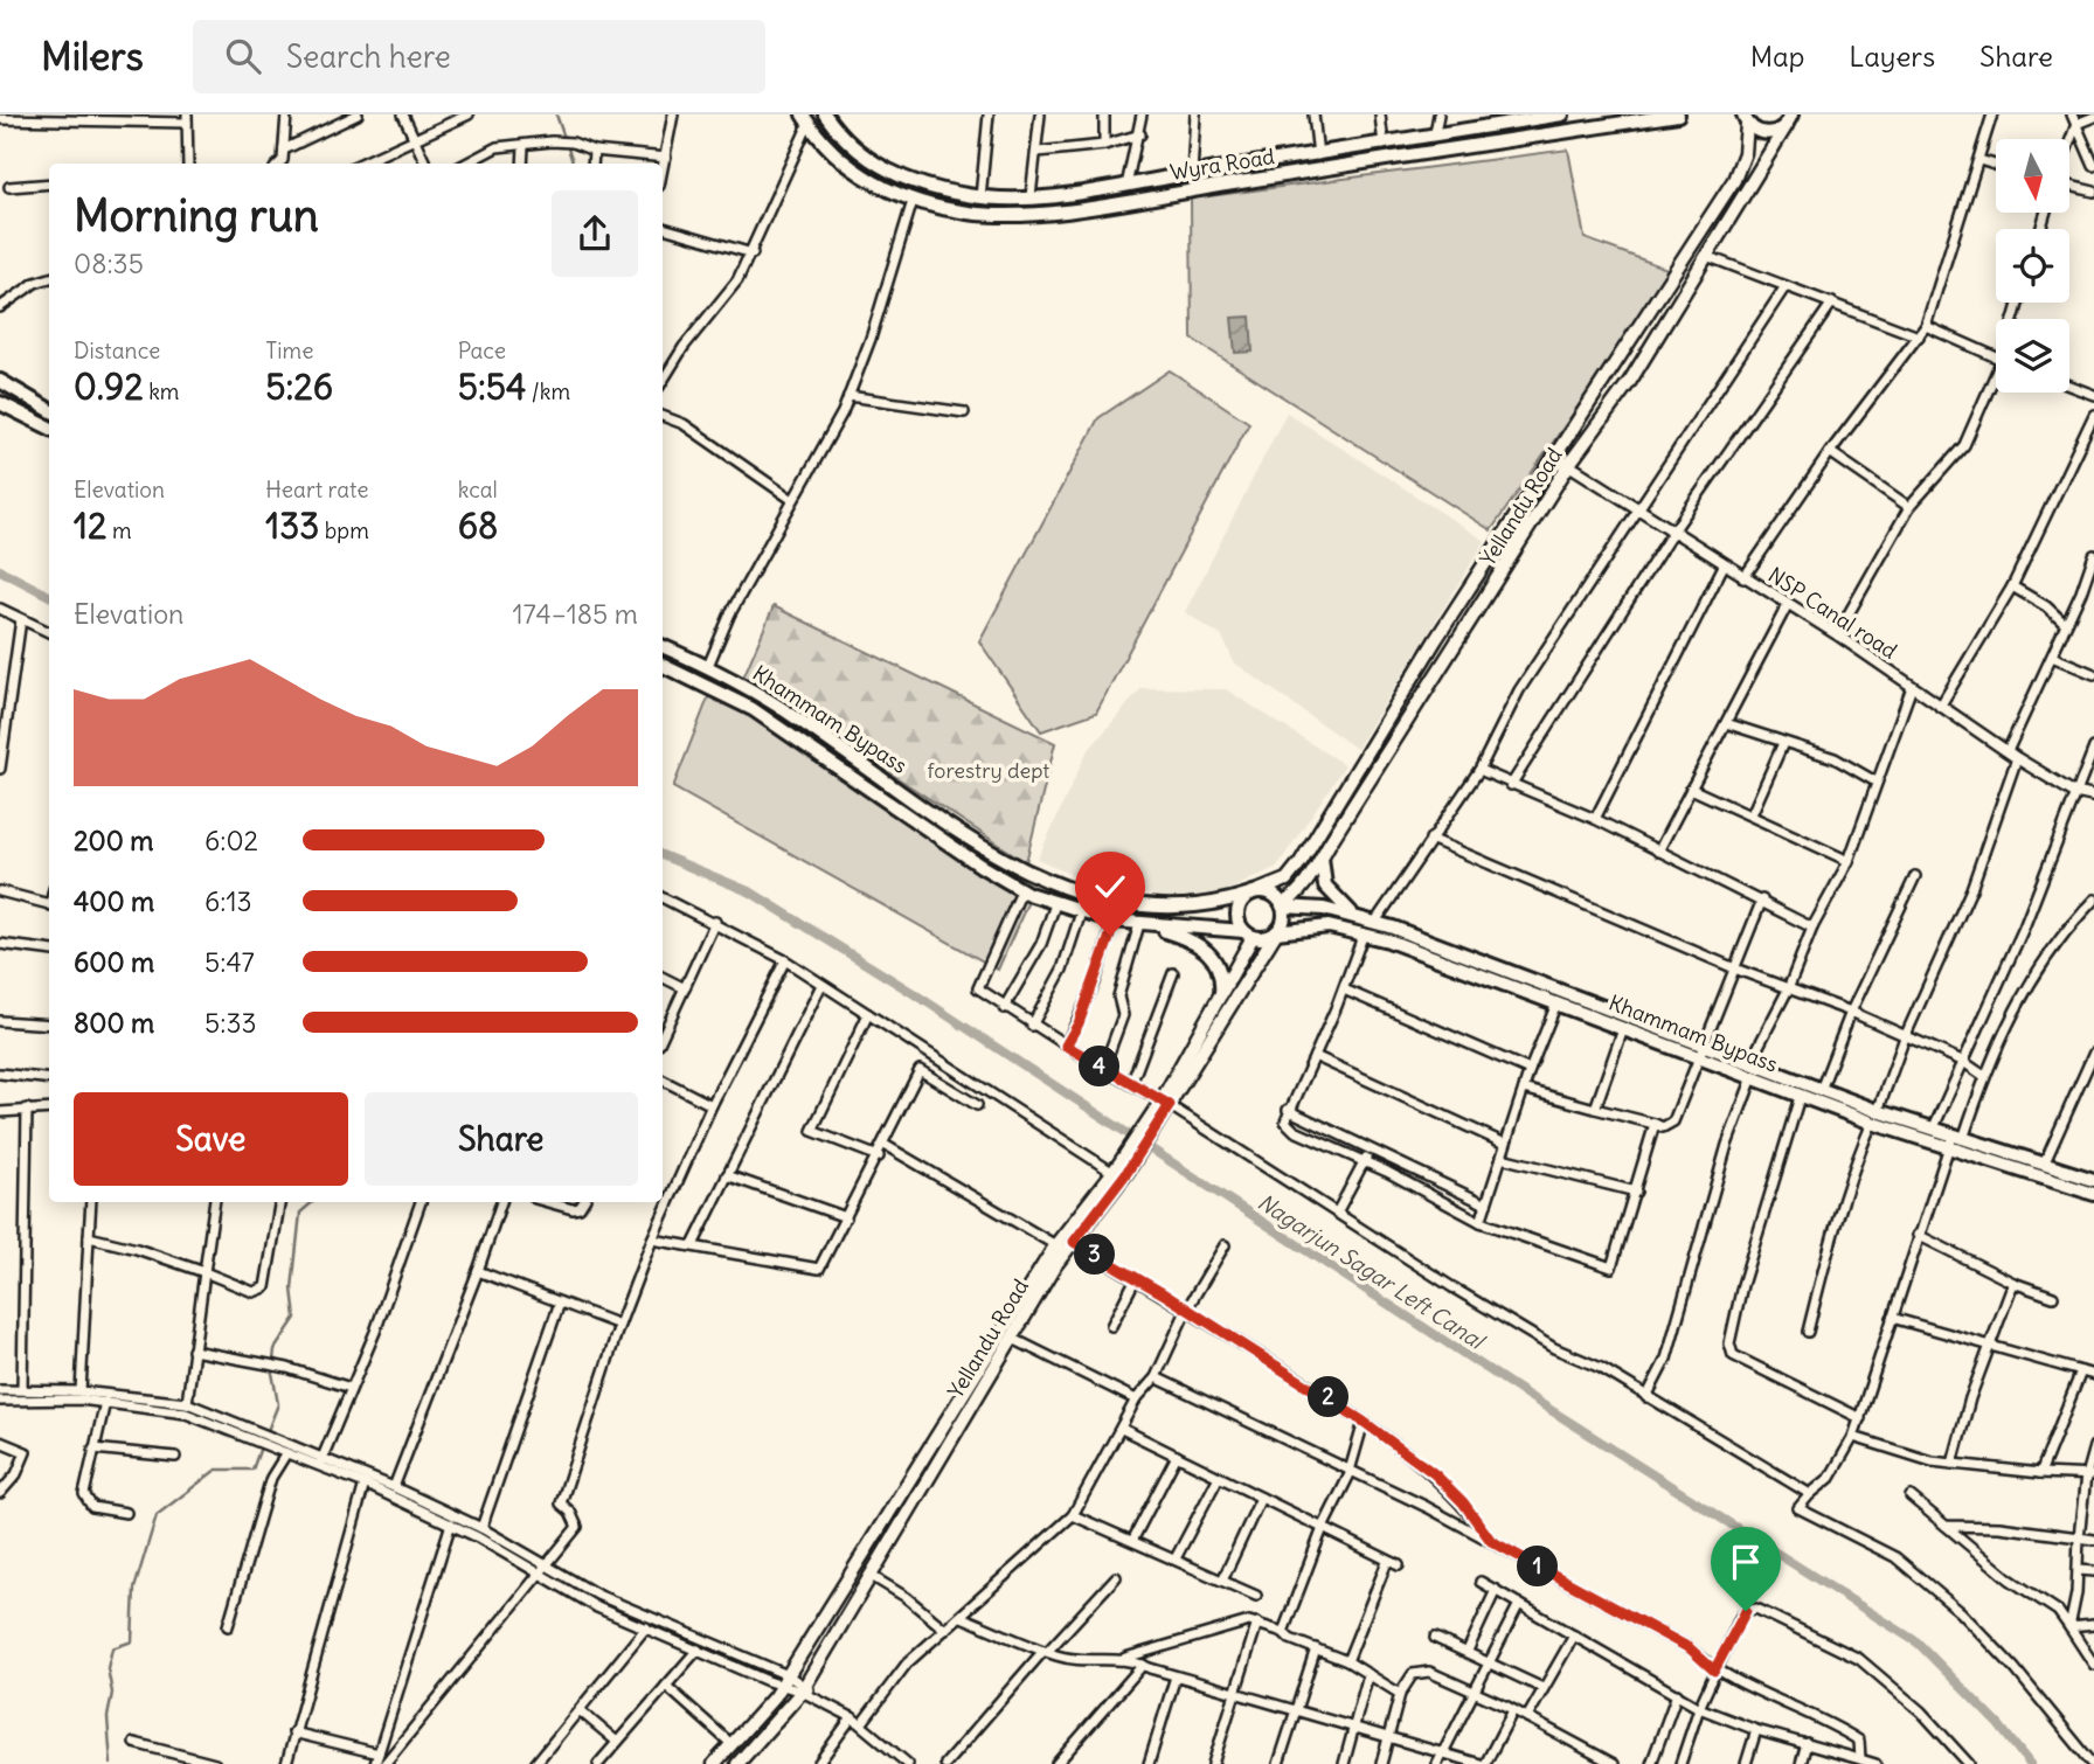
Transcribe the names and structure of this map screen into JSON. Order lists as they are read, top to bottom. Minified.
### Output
{"streets":{"main road":["Wyra Road","Yellandu Road","Khammam Bypass"],"street":["NSP Canal road"]},"crossings":[["Yellandu Road","NSP Canal road"],["Yellandu Road","Khammam Bypass"]],"water":["Nagarjun Sagar Left Canal"],"parks":["forestry dept"],"north":"bottom","page":{"header":"Milers","search":"Search here","nav":["Map","Layers","Share"],"heading":["Morning run","08:35"],"stats":[["Distance","0.92 km"],["Time","5:26"],["Pace","5:54 /km"],["Elevation","12 m"],["Heart rate","133 bpm"],["kcal","68"]],"chart":["Elevation","174–185 m"],"list":[{"name":"200 m","note":"6:02"},{"name":"400 m","note":"6:13"},{"name":"600 m","note":"5:47"},{"name":"800 m","note":"5:33"}],"pins":["4","3","2","1"],"buttons":["Save","Share"]}}
